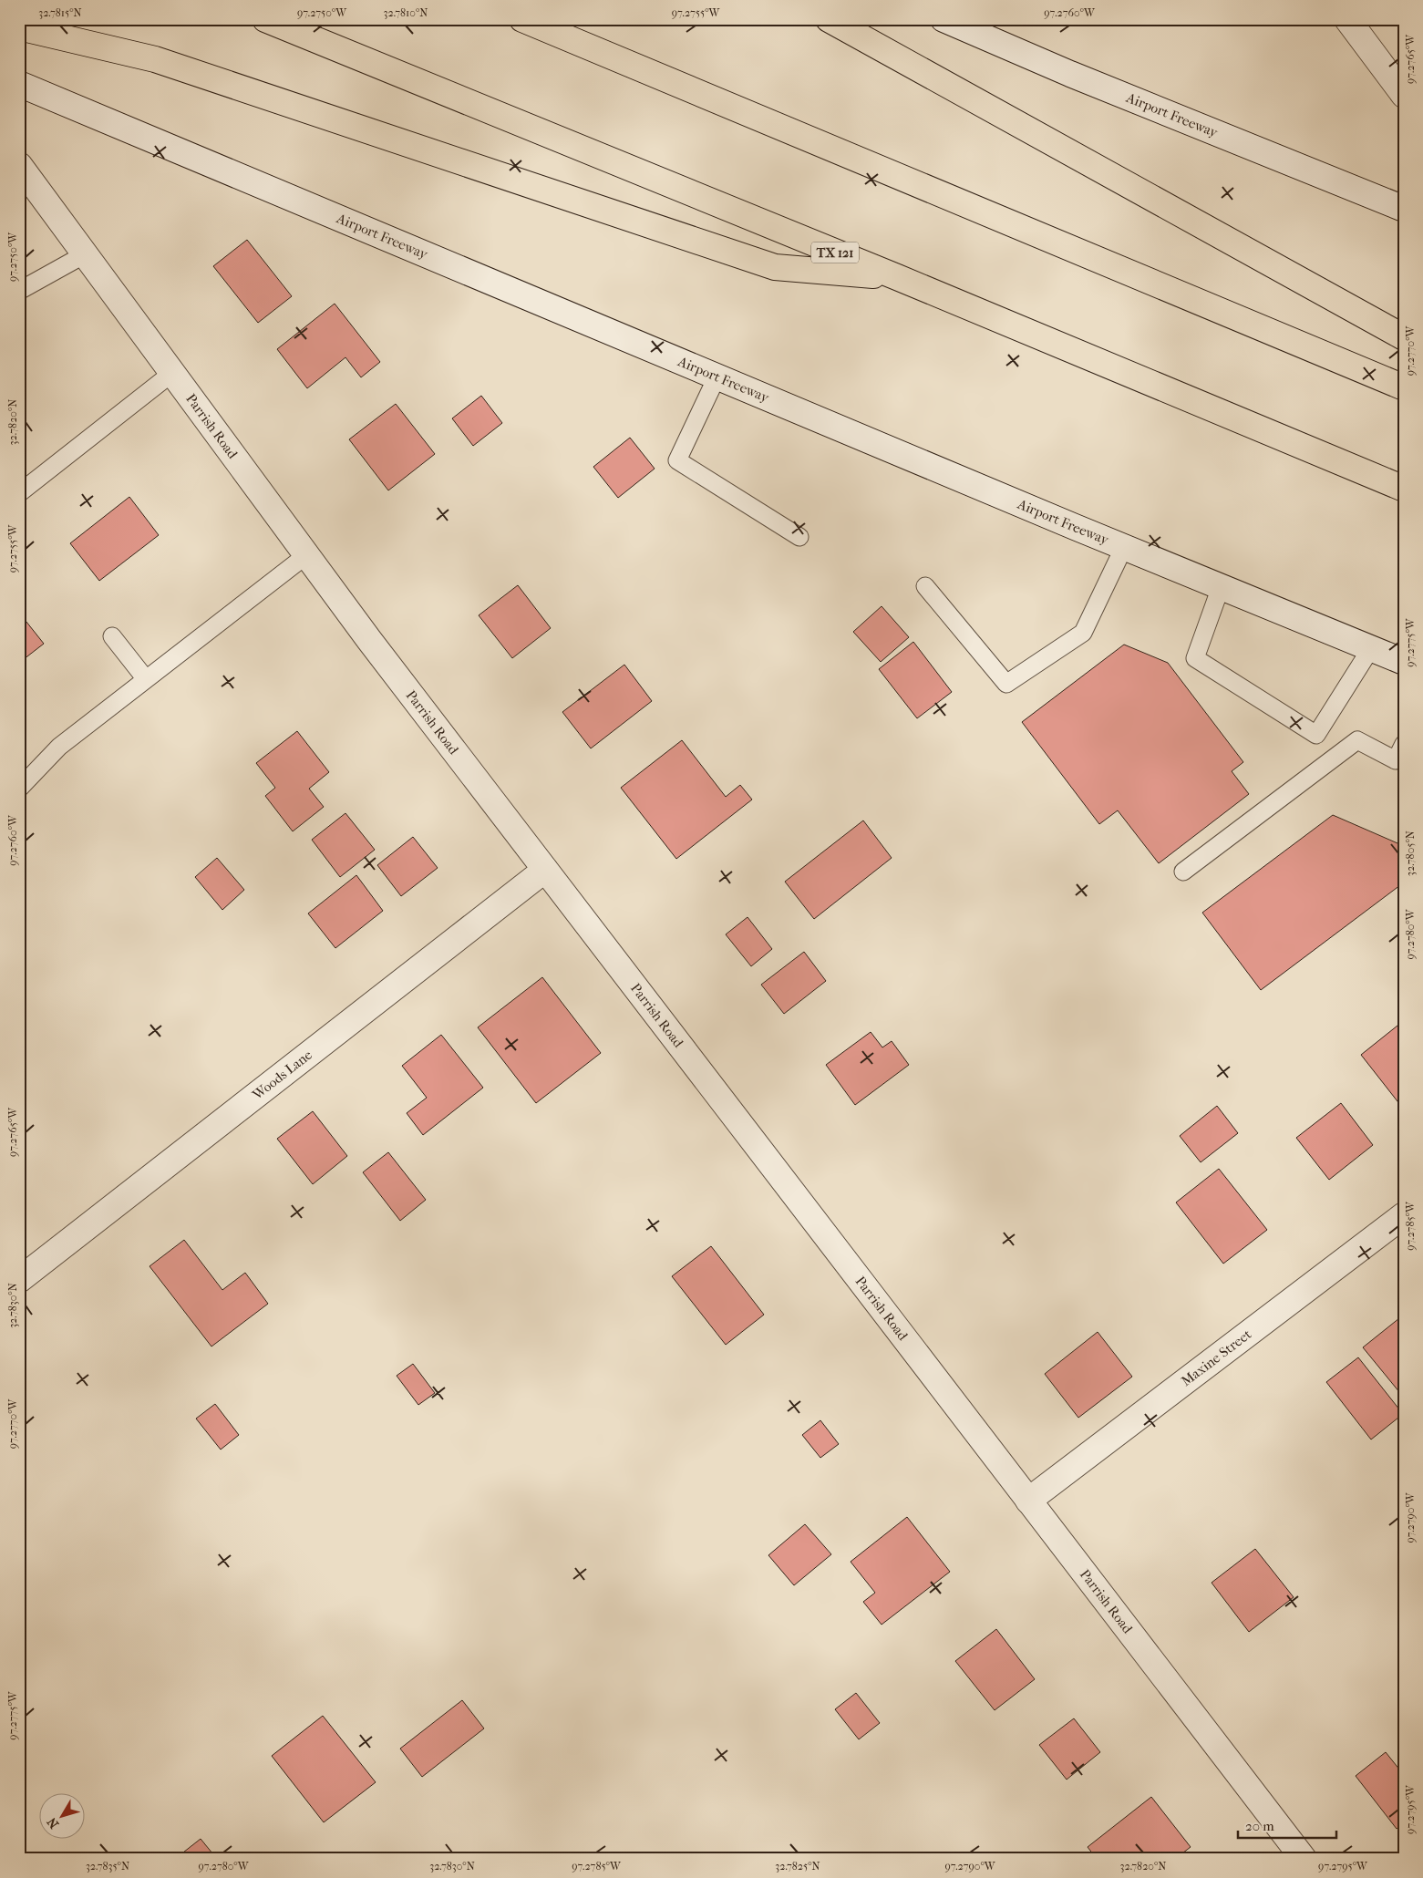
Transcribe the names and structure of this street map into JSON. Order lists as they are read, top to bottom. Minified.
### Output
{"streets":{"highway":["TX 121"],"street":["Airport Freeway","Parrish Road","Woods Lane","Maxine Street"]},"crossings":[["Parrish Road","Woods Lane"],["Parrish Road","Maxine Street"]],"scale_bar":"20 m","north":"bottom left","coordinates":["32.7815°N","97.2750°W","32.7810°N","97.2755°W","97.2760°W","97.2765°W","97.2770°W","32.7820°N","97.2775°W","32.7805°N","97.2780°W","97.2785°W","32.7830°N","97.2790°W","97.2795°W","32.7835°N","32.7825°N"]}
